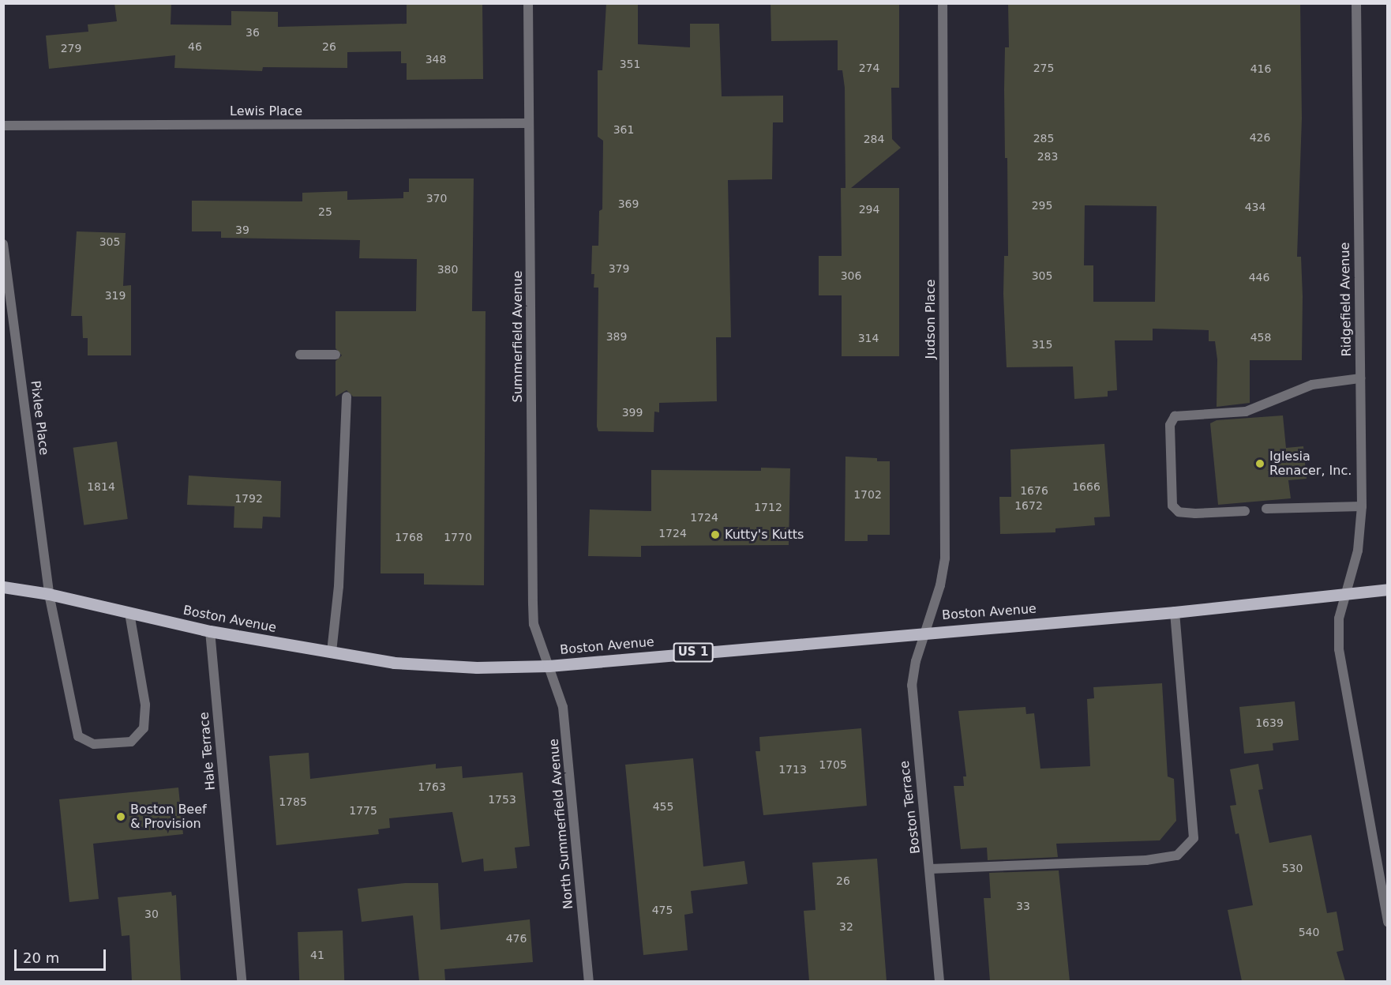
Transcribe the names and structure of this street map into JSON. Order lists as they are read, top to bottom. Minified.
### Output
{"streets":{"main road":["Boston Avenue","US 1"],"street":["Lewis Place","Ridgefield Avenue","Judson Place","Summerfield Avenue","Pixlee Place","Hale Terrace","Boston Terrace","North Summerfield Avenue"]},"crossings":[["Lewis Place","Summerfield Avenue"],["Ridgefield Avenue","Boston Avenue"],["Judson Place","Boston Avenue"],["Judson Place","Boston Terrace"],["Summerfield Avenue","Boston Avenue"],["Summerfield Avenue","North Summerfield Avenue"],["Pixlee Place","Boston Avenue"],["Boston Avenue","Hale Terrace"],["Boston Avenue","Boston Terrace"],["Boston Avenue","North Summerfield Avenue"]],"places":["Iglesia Renacer, Inc.","Kutty's Kutts","Boston Beef & Provision"],"house_numbers":["36","46","26","279","348","351","274","275","416","361","426","285","284","283","370","369","295","434","294","25","39","305","379","380","306","305","446","319","389","458","314","315","399","1814","1666","1676","1702","1792","1672","1712","1724","1724","1768","1770","1639","1705","1713","1763","1753","1785","455","1775","530","26","33","475","30","32","540","476","41"],"scale_bar":"20 m"}
